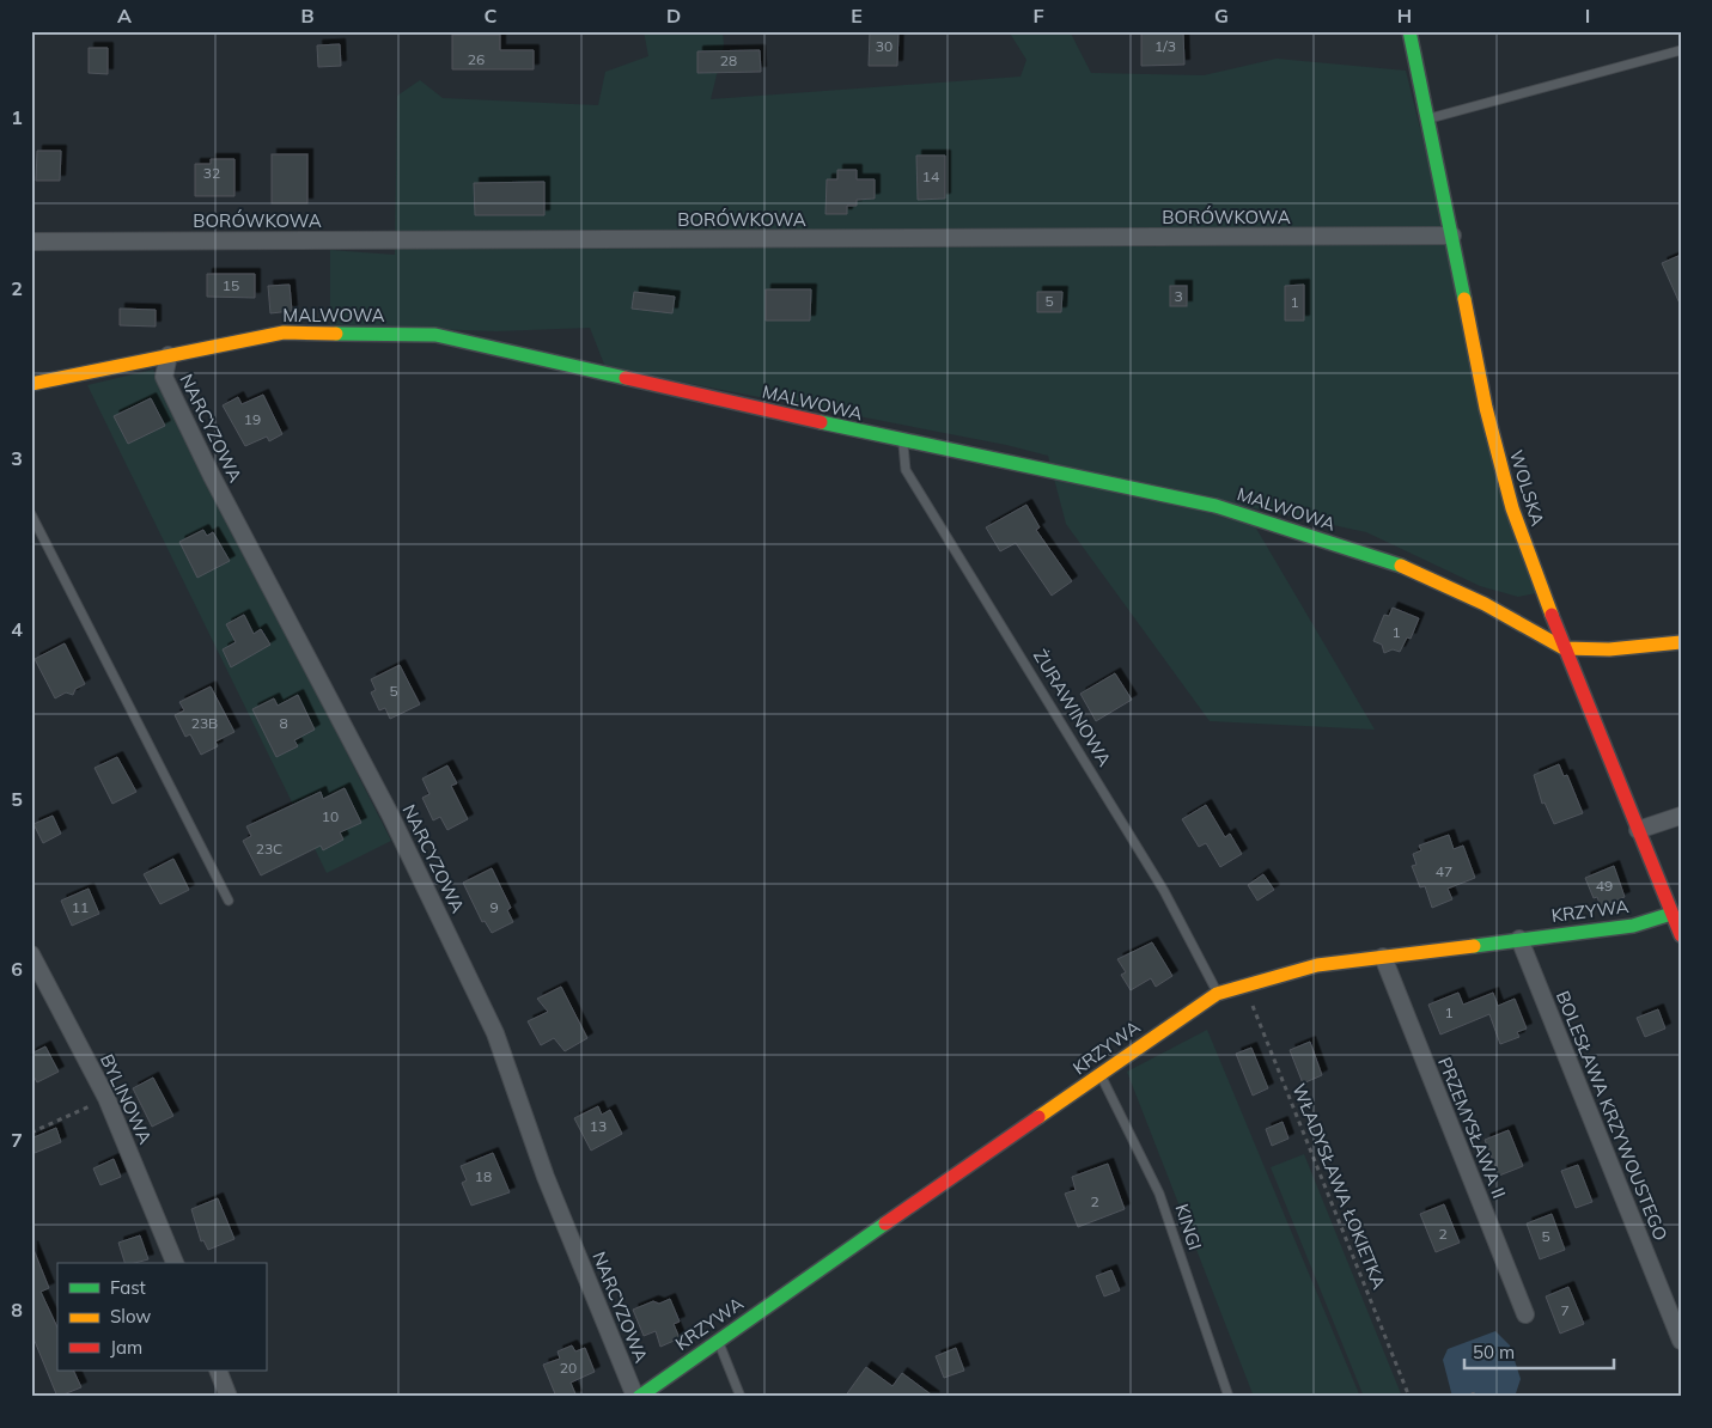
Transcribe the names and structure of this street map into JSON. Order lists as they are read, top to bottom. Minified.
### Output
{"streets":{"street":["BORÓWKOWA","MALWOWA","NARCYZOWA","WOLSKA","KRZYWA","BYLINOWA","BOLESŁAWA KRZYWOUSTEGO","PRZEMYSŁAWA II"],"lane":["ŻURAWINOWA","KINGI"],"path":["WŁADYSŁAWA ŁOKIETKA"]},"crossings":[["BORÓWKOWA","WOLSKA"],["MALWOWA","NARCYZOWA"],["MALWOWA","WOLSKA"],["MALWOWA","ŻURAWINOWA"],["NARCYZOWA","KRZYWA"],["WOLSKA","KRZYWA"],["ŻURAWINOWA","KRZYWA"],["KRZYWA","BOLESŁAWA KRZYWOUSTEGO"],["KRZYWA","PRZEMYSŁAWA II"],["KRZYWA","WŁADYSŁAWA ŁOKIETKA"],["KRZYWA","KINGI"]],"house_numbers":["30","1/3","26","28","32","14","15","3","5","1","19","1","5","23B","8","10","23C","47","49","11","9","1","13","18","2","2","5","7","20"],"legend":["Fast","Slow","Jam"],"scale_bar":"50 m","grid":{"columns":["A","B","C","D","E","F","G","H","I"],"rows":["1","2","3","4","5","6","7","8"]}}
